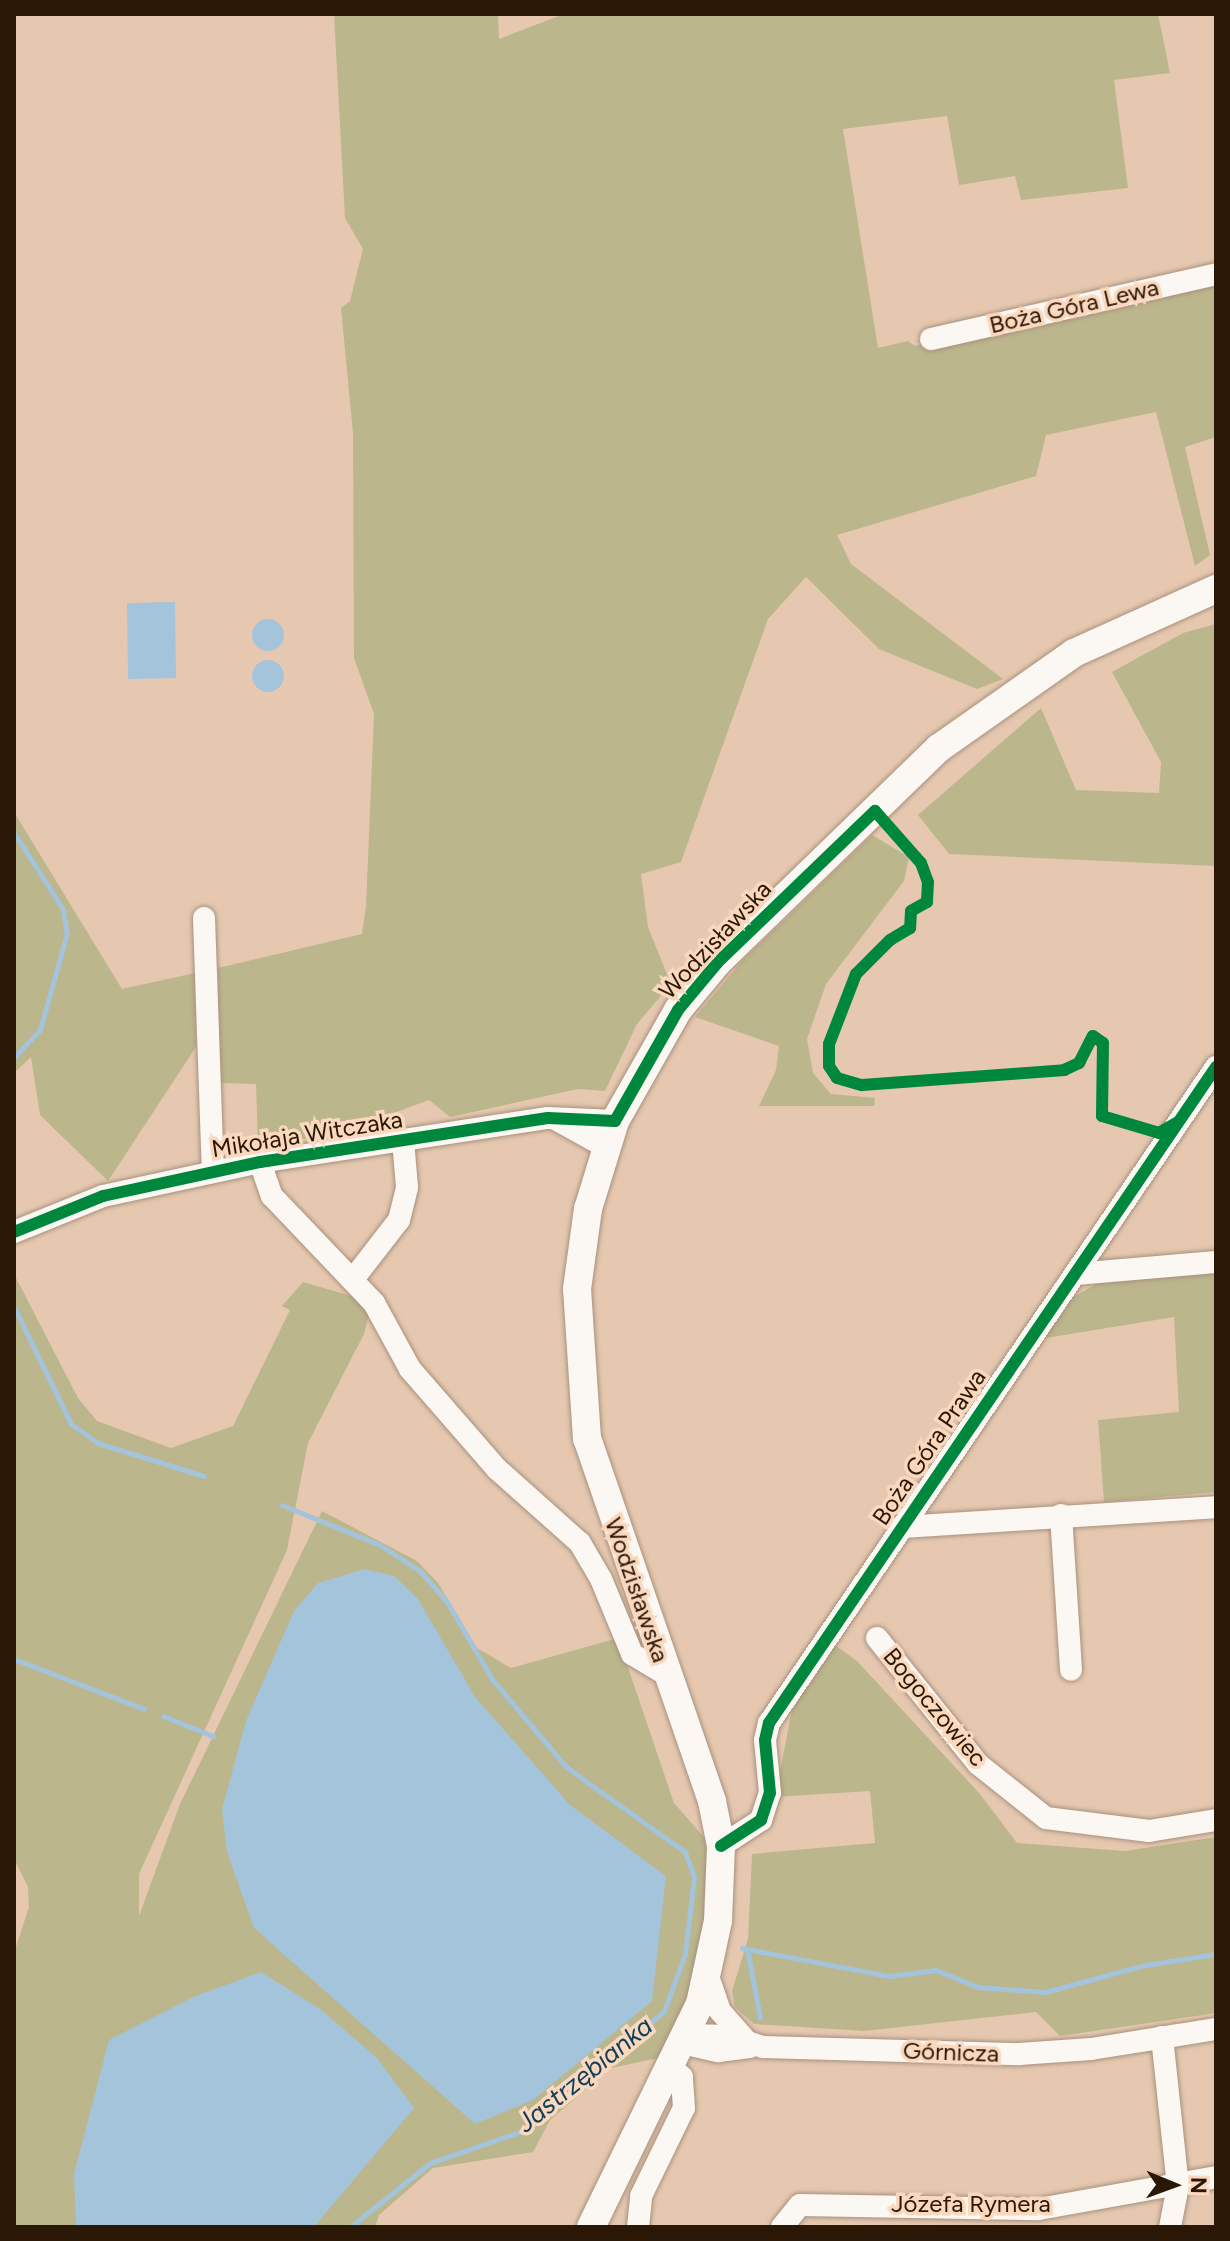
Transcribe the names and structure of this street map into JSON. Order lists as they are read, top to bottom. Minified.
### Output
{"streets":{"main road":["Wodzisławska"],"street":["Boża Góra Lewa","Mikołaja Witczaka","Boża Góra Prawa","Bogoczowiec","Górnicza","Józefa Rymera"]},"crossings":[["Wodzisławska","Mikołaja Witczaka"],["Wodzisławska","Boża Góra Prawa"],["Wodzisławska","Górnicza"]],"water":["Jastrzębianka"],"north":"right"}
